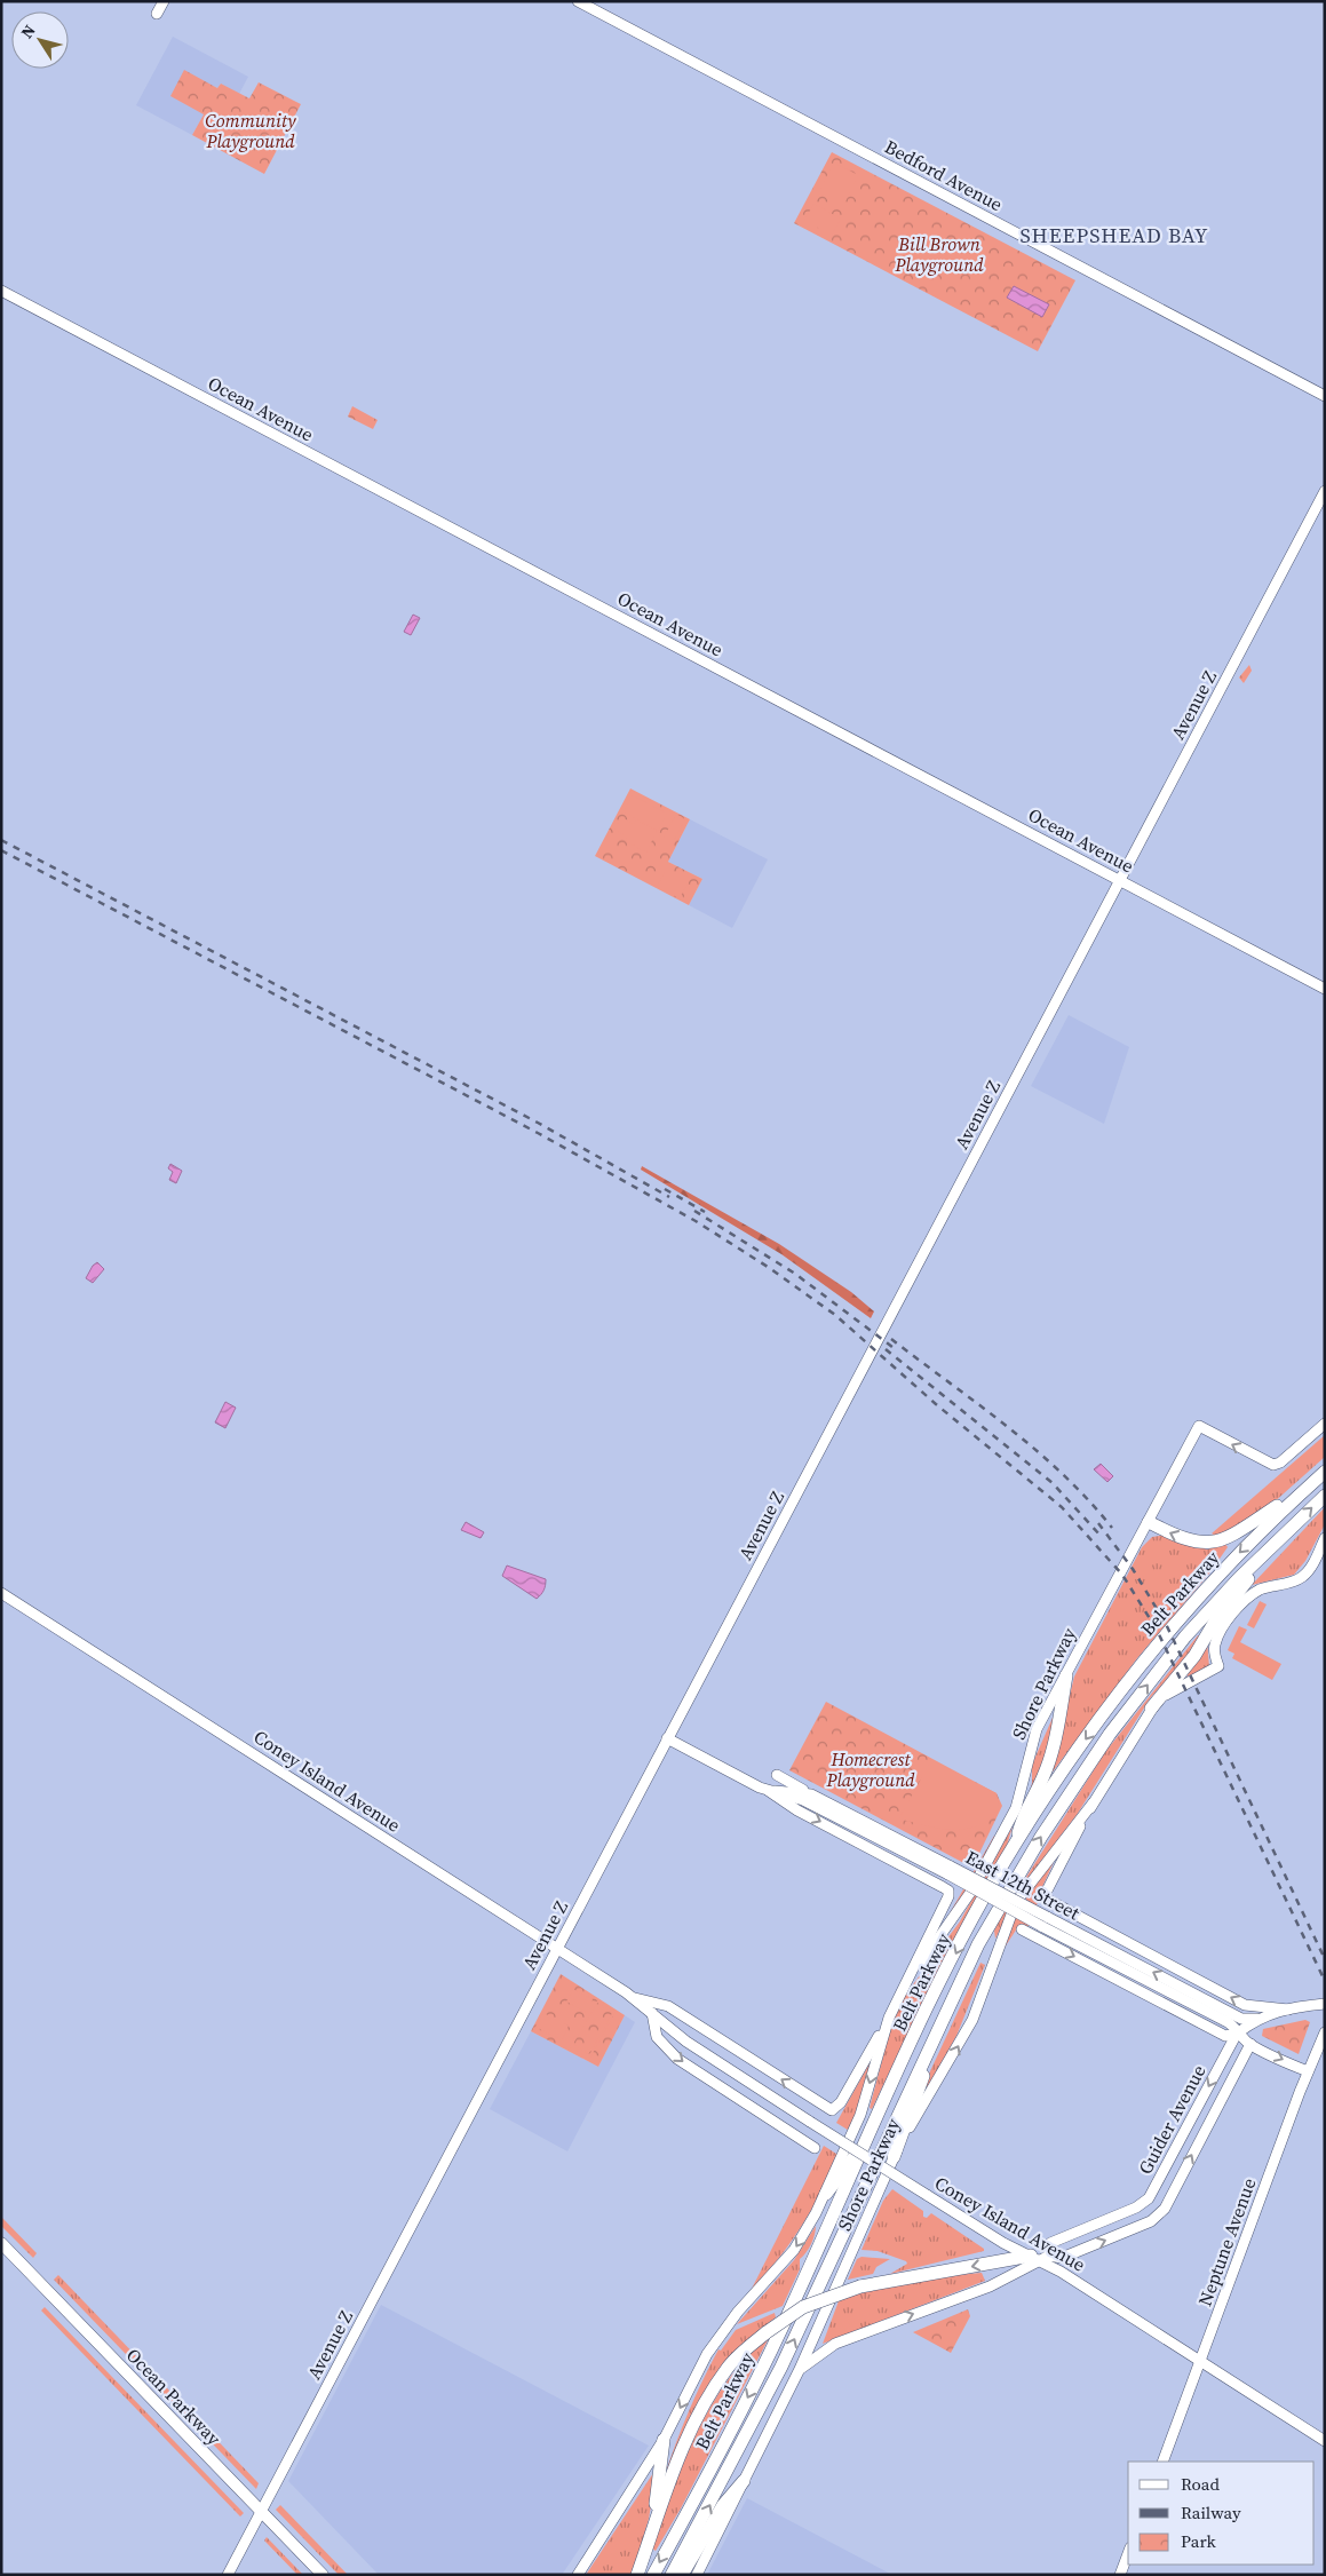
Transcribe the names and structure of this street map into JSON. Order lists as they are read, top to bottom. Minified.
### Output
{"streets":{"highway":["Belt Parkway"],"main road":["Bedford Avenue","Ocean Avenue","Avenue Z","Shore Parkway","Coney Island Avenue","East 12th Street","Guider Avenue","Neptune Avenue","Ocean Parkway"]},"crossings":[["Ocean Avenue","Avenue Z"],["Avenue Z","Coney Island Avenue"],["Avenue Z","East 12th Street"],["Avenue Z","Ocean Parkway"],["Shore Parkway","Coney Island Avenue"],["Shore Parkway","East 12th Street"],["Shore Parkway","Guider Avenue"],["Coney Island Avenue","Guider Avenue"],["Coney Island Avenue","Neptune Avenue"],["East 12th Street","Guider Avenue"],["East 12th Street","Neptune Avenue"]],"districts":["SHEEPSHEAD BAY"],"parks":["Community Playground","Bill Brown Playground","Homecrest Playground"],"legend":["Road","Railway","Park"],"north":"top left"}
